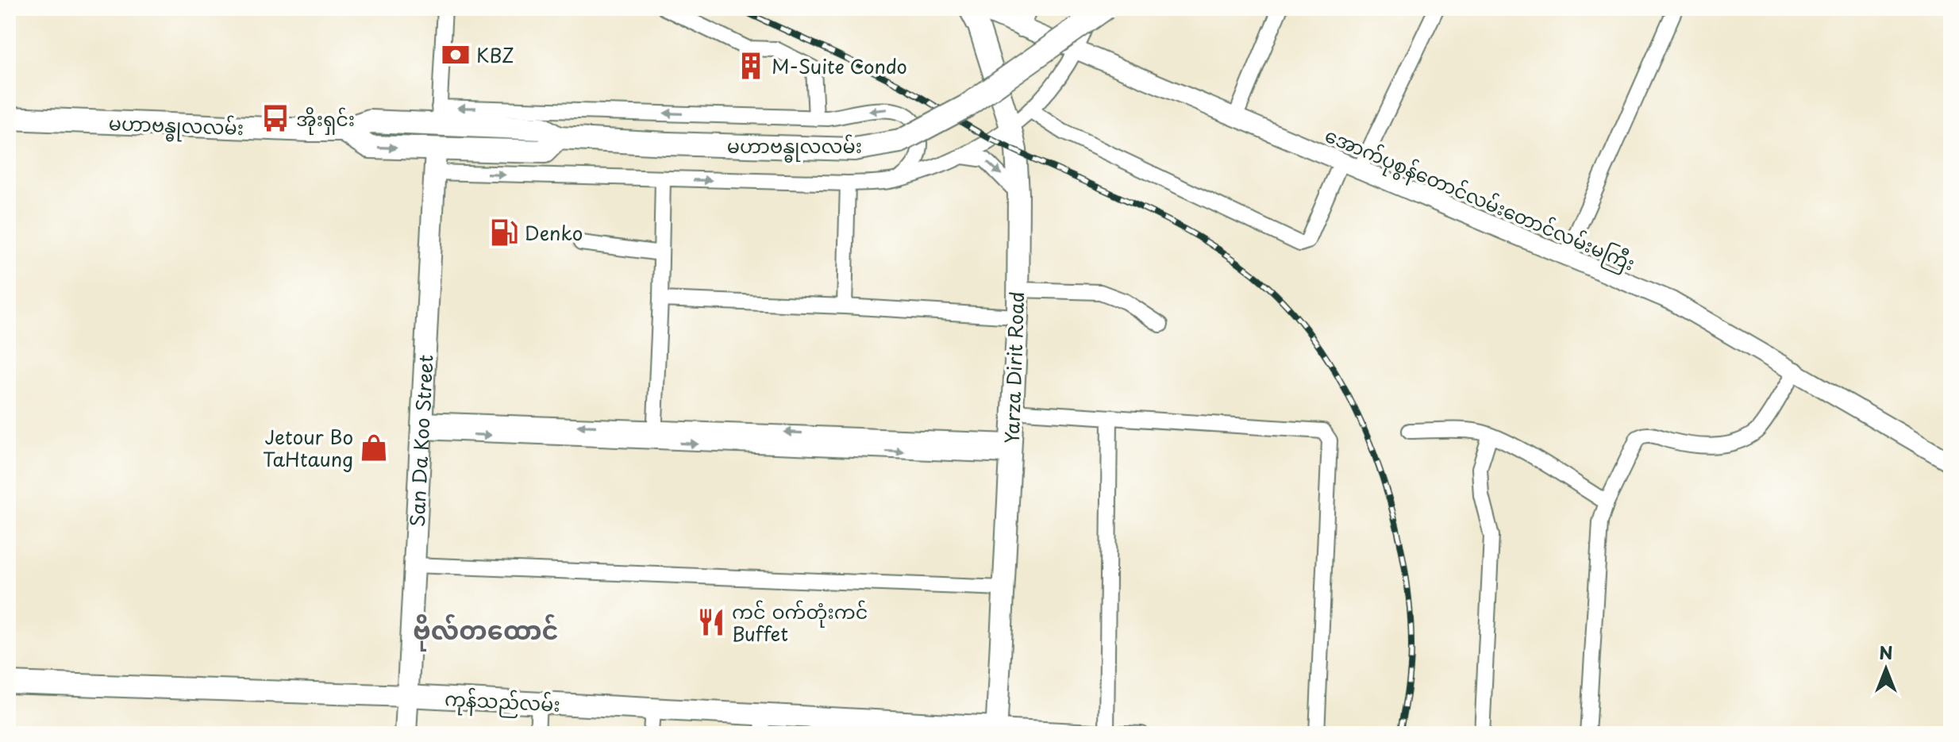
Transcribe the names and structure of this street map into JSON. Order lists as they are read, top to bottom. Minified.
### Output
{"streets":{"main road":["မဟာဗန္ဓုလလမ်း","Yarza Dirit Road","San Da Koo Street","ကုန်သည်လမ်း"],"street":["အောက်ပုစွန်တောင်လမ်းတောင်လမ်းမကြီး"]},"crossings":[["မဟာဗန္ဓုလလမ်း","San Da Koo Street"],["Yarza Dirit Road","ကုန်သည်လမ်း"],["San Da Koo Street","ကုန်သည်လမ်း"]],"districts":["ဗိုလ်တထောင်"],"places":{"bank":["KBZ"],"building":["M-Suite Condo"],"bus stop":["အိုးရှင်း"],"fuel station":["Denko"],"shop":["Jetour Bo TaHtaung"],"restaurant":["ကင် ဝက်တုံးကင် Buffet"]},"north":"top"}
